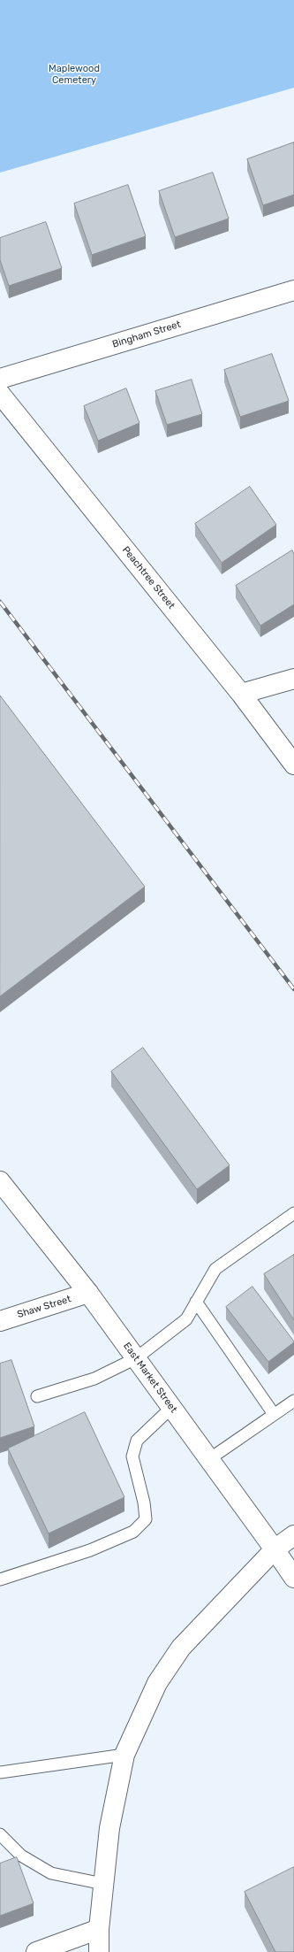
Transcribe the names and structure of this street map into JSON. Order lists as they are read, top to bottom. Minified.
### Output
{"streets":{"street":["Bingham Street","Peachtree Street","Shaw Street","East Market Street"]},"crossings":[["Shaw Street","East Market Street"]],"parks":["Maplewood Cemetery"]}
